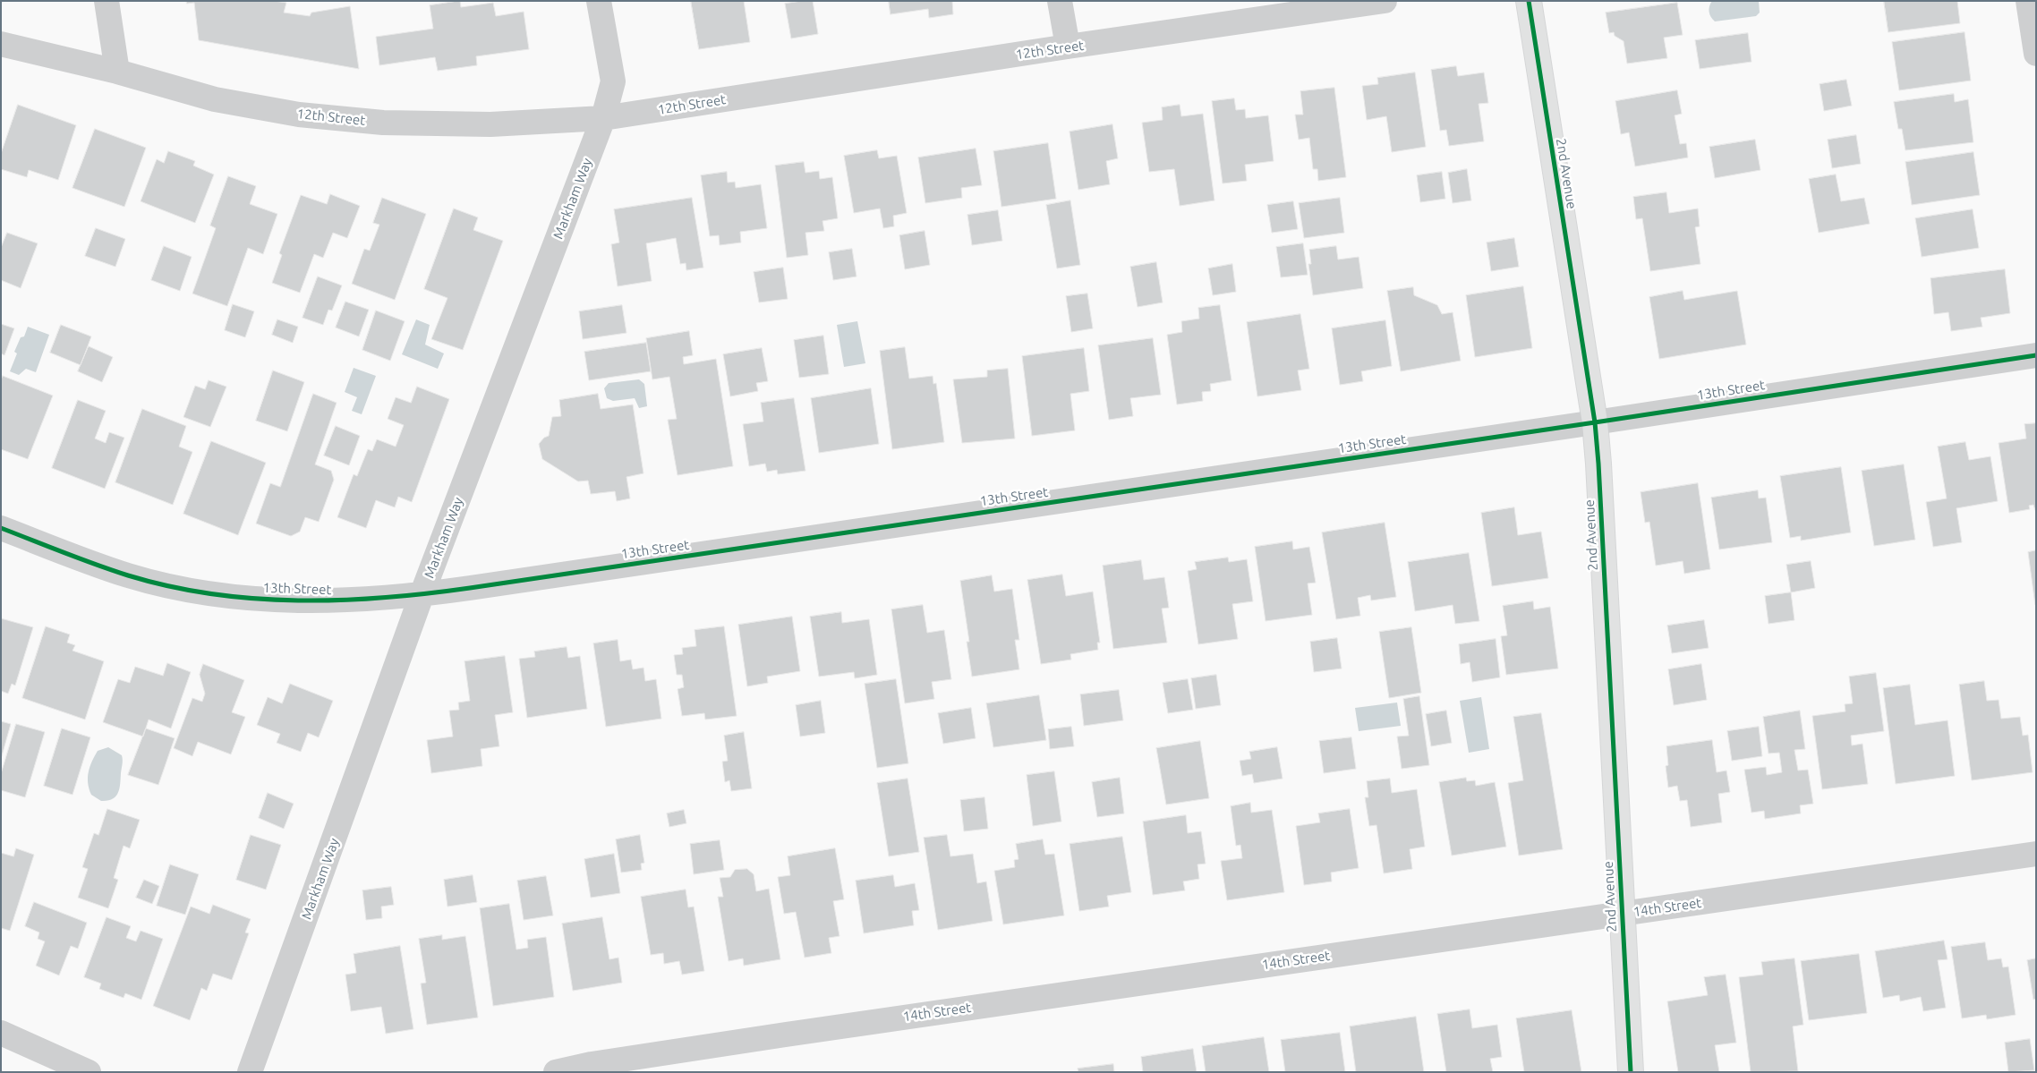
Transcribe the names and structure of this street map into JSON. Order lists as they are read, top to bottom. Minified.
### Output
{"streets":{"street":["12th Street","2nd Avenue","Markham Way","13th Street","14th Street"]},"crossings":[["12th Street","Markham Way"],["2nd Avenue","13th Street"],["2nd Avenue","14th Street"],["Markham Way","13th Street"]]}
